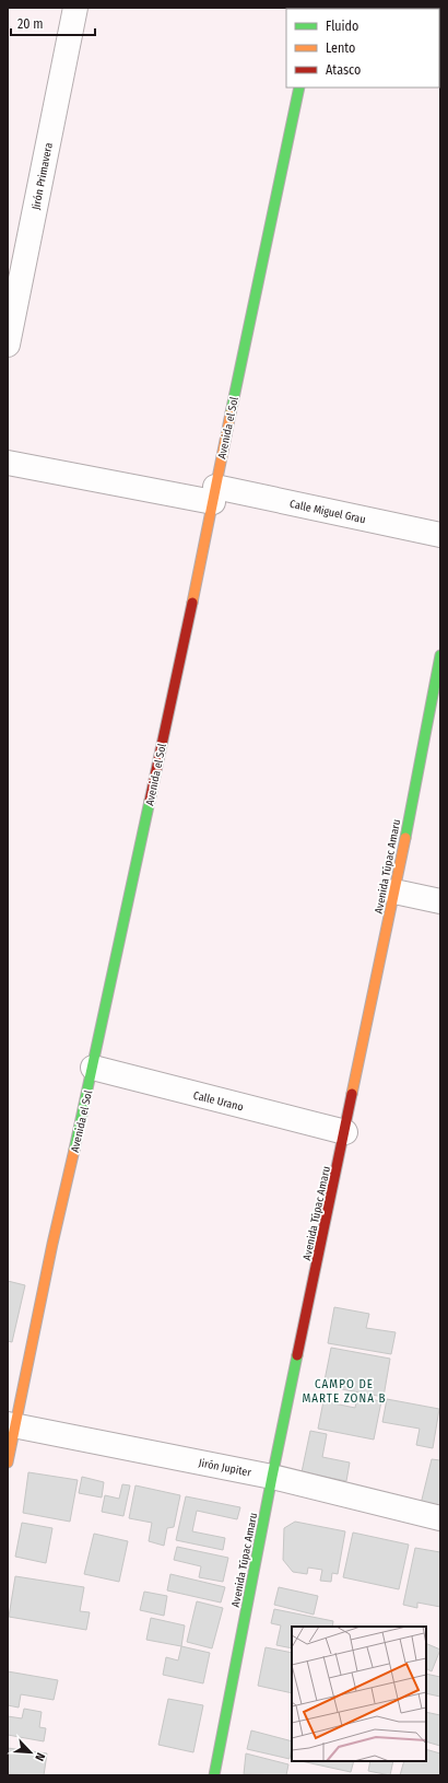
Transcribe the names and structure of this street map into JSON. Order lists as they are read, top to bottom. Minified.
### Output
{"streets":{"street":["Jirón Primavera","Avenida el Sol","Calle Miguel Grau","Avenida Túpac Amaru","Calle Urano","Jirón Jupiter"]},"crossings":[["Avenida el Sol","Calle Miguel Grau"],["Avenida el Sol","Calle Urano"],["Avenida el Sol","Jirón Jupiter"],["Avenida Túpac Amaru","Calle Urano"],["Avenida Túpac Amaru","Jirón Jupiter"]],"districts":["CAMPO DE MARTE ZONA B"],"legend":["Fluido","Lento","Atasco"],"scale_bar":"20 m","north":"bottom right"}
